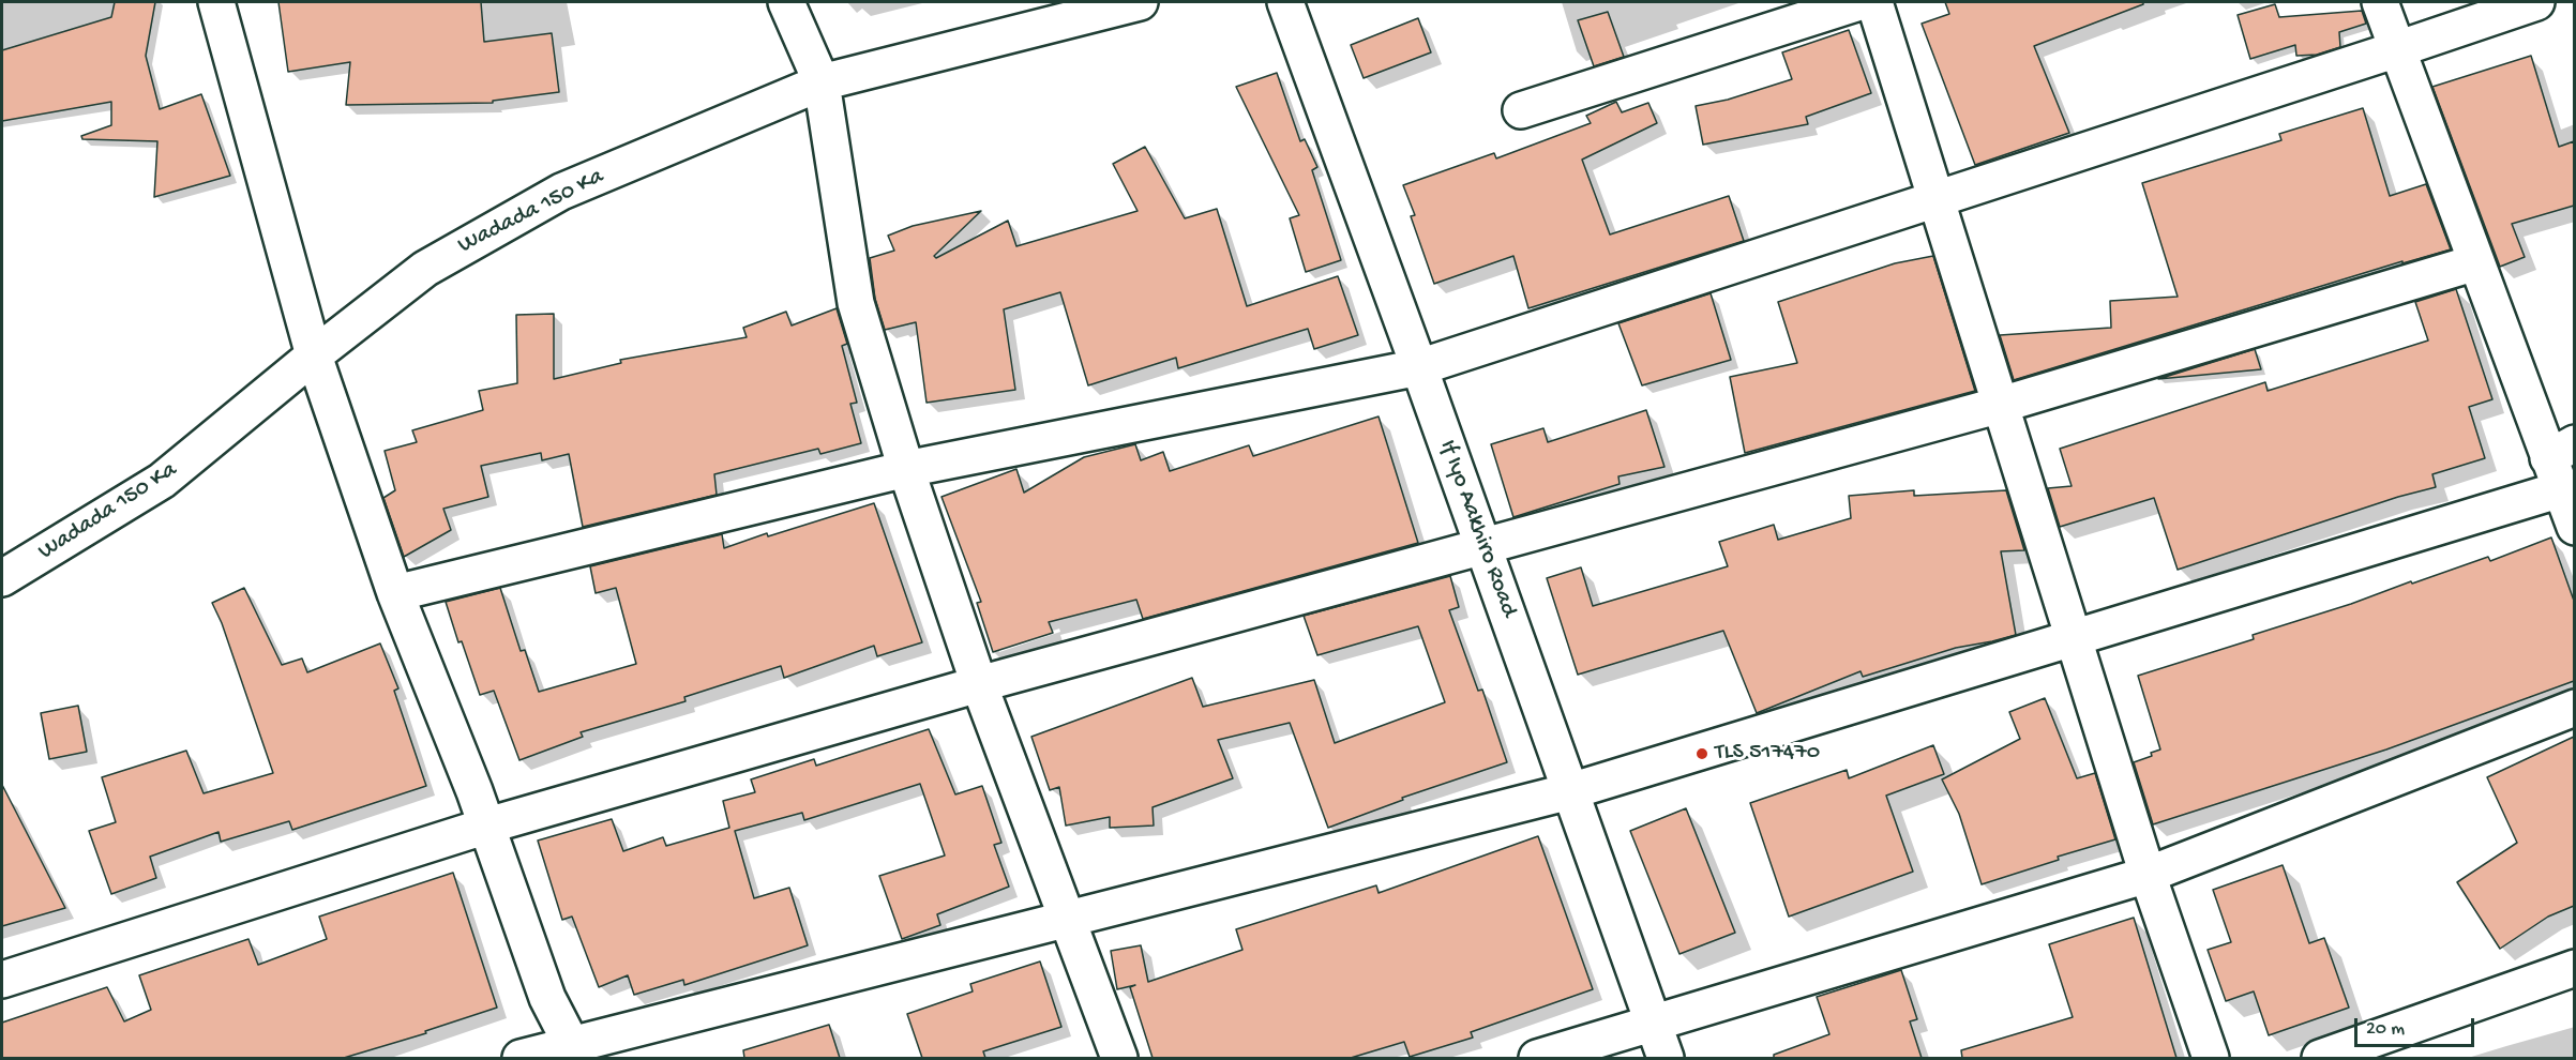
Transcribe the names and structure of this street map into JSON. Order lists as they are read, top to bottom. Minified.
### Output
{"streets":{"street":["Wadada 150 Ka","If Iyo Aakhiro Road"]},"places":["TLS 517470"],"scale_bar":"20 m"}
